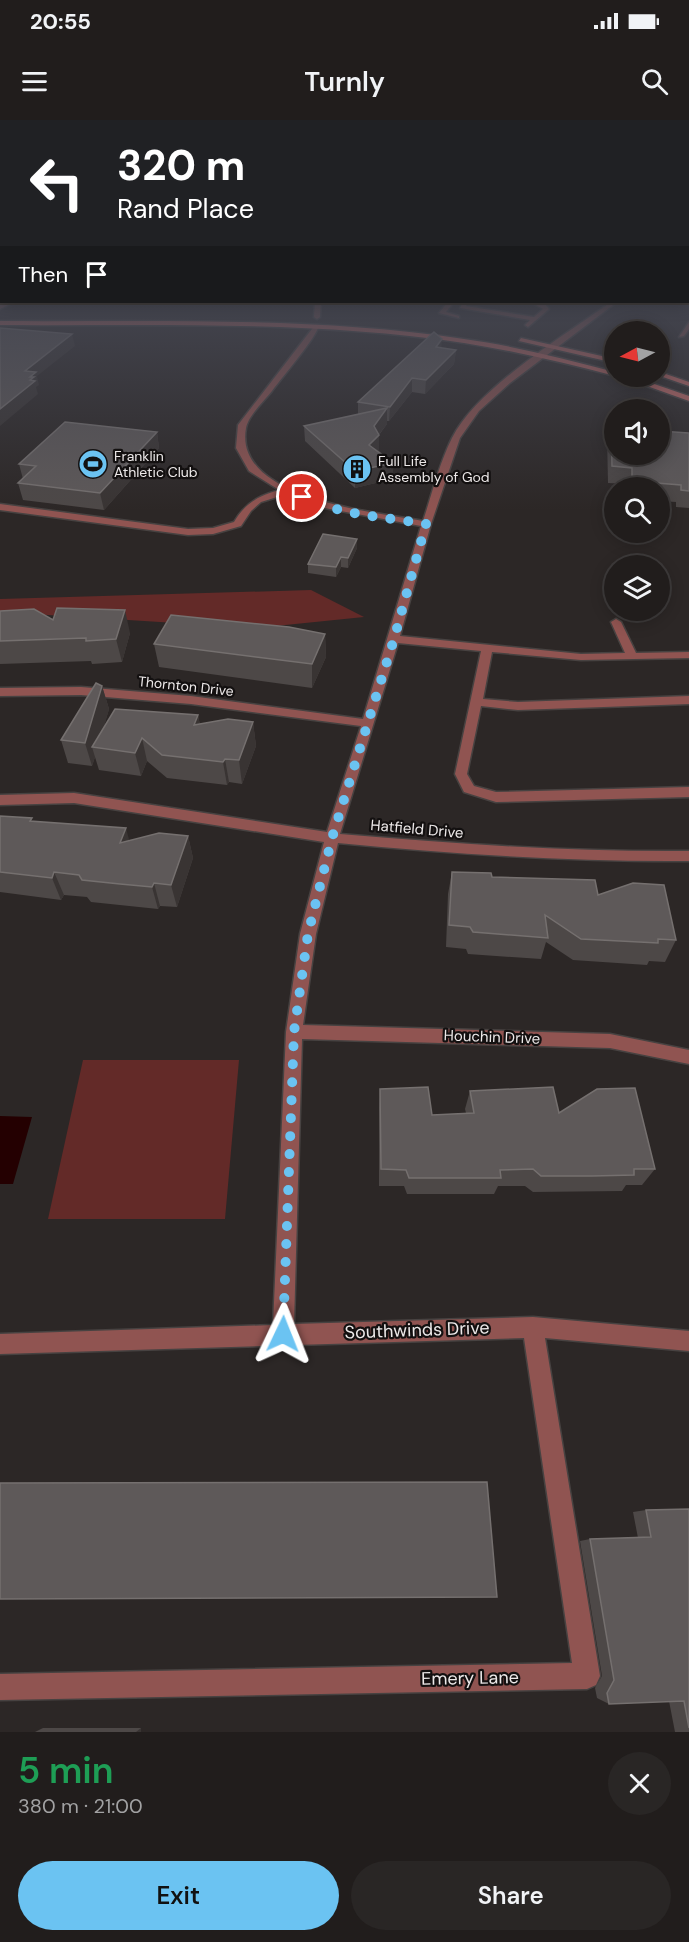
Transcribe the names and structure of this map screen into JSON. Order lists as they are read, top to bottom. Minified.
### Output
{"streets":{"street":["Thornton Drive","Hatfield Drive","Houchin Drive","Southwinds Drive","Emery Lane"]},"crossings":[["Southwinds Drive","Emery Lane"]],"places":{"sports":["Franklin Athletic Club"],"building":["Full Life Assembly of God"]},"north":"left","page":{"status":"20:55","header":"Turnly","turn":["320 m","Rand Place"],"then":"Then","heading":["5 min","380 m · 21:00"],"buttons":["Exit","Share"]}}
